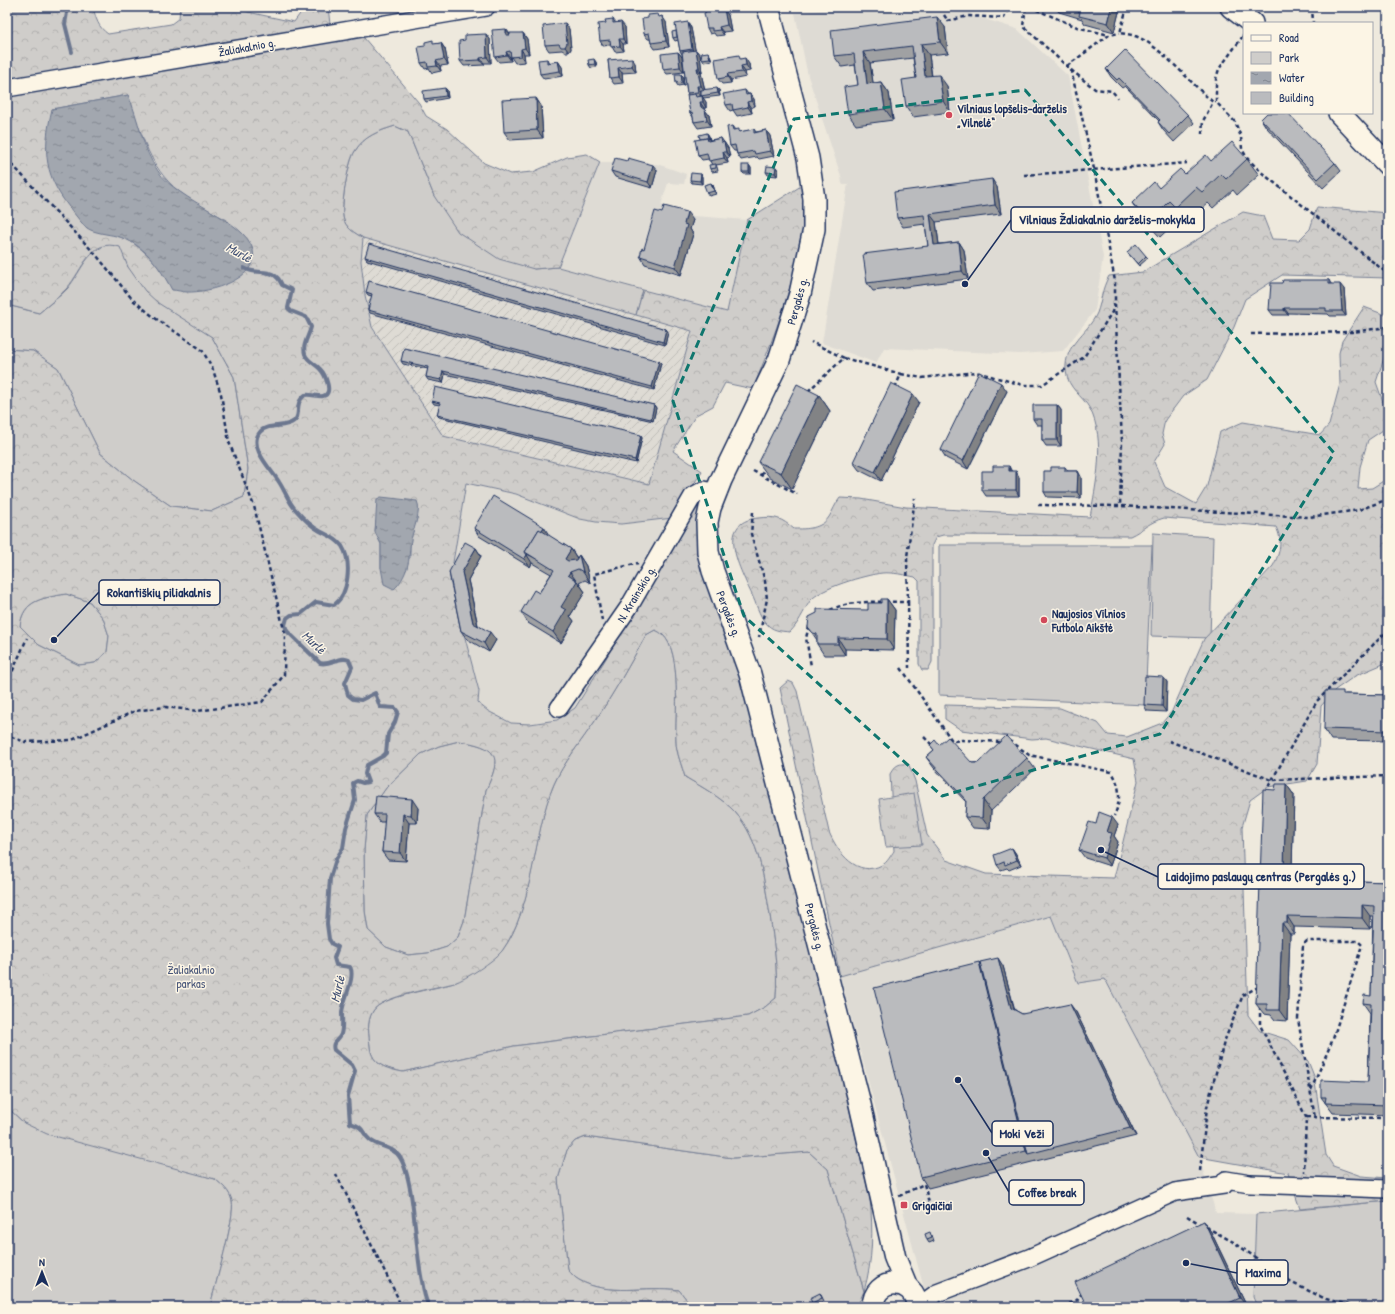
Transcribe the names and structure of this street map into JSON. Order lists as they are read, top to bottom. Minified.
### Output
{"streets":{"main road":["Pergalės g."],"street":["Žaliakalnio g.","N. Krainskio g."]},"crossings":[["Pergalės g.","N. Krainskio g."]],"water":["Murlė"],"parks":["Žaliakalnio parkas"],"places":{"other":["Vilniaus lopšelis-darželis „Vilnelė“","Vilniaus Žaliakalnio darželis-mokykla","Naujosios Vilnios Futbolo Aikštė","Rokantiškių piliakalnis","Laidojimo paslaugų centras (Pergalės g.)","Moki Veži","Coffee break","Maxima"],"transit":["Grigaičiai"]},"legend":["Road","Park","Water","Building"],"north":"top"}
